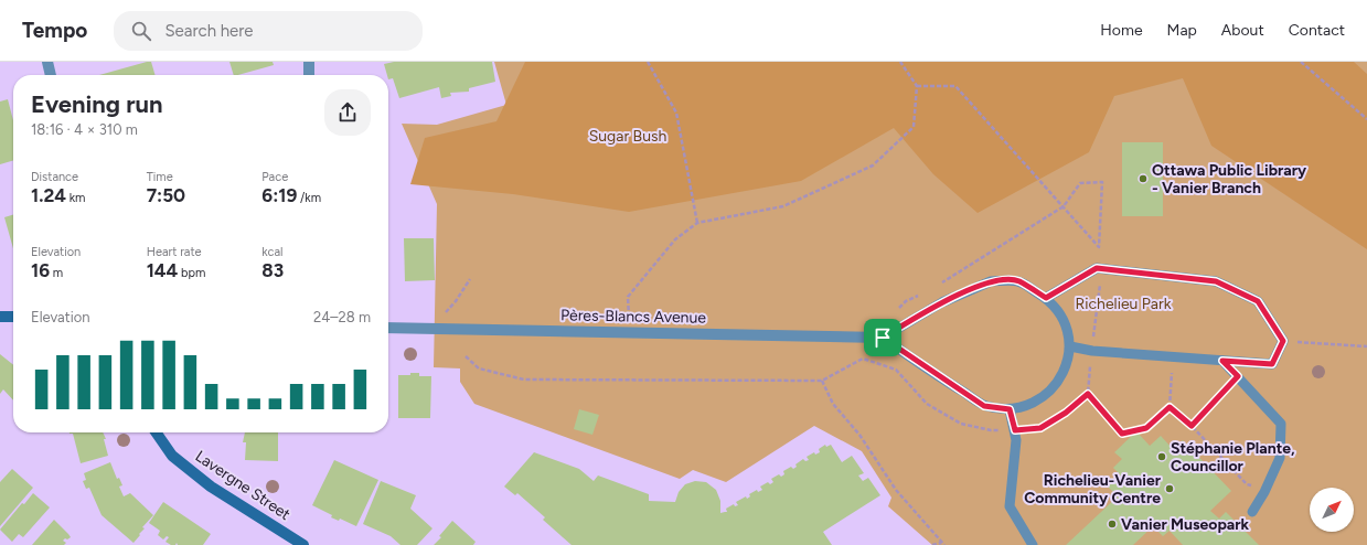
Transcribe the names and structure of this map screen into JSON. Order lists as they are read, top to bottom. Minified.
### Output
{"streets":{"street":["Pères-Blancs Avenue","Lavergne Street"]},"parks":["Sugar Bush","Richelieu Park"],"places":["Ottawa Public Library - Vanier Branch","Stéphanie Plante, Councillor","Richelieu-Vanier Community Centre","Vanier Museopark"],"north":"top right","page":{"header":"Tempo","search":"Search here","nav":["Home","Map","About","Contact"],"heading":["Evening run","18:16 · 4 × 310 m"],"stats":[["Distance","1.24 km"],["Time","7:50"],["Pace","6:19 /km"],["Elevation","16 m"],["Heart rate","144 bpm"],["kcal","83"]],"chart":["Elevation","24–28 m"]}}
